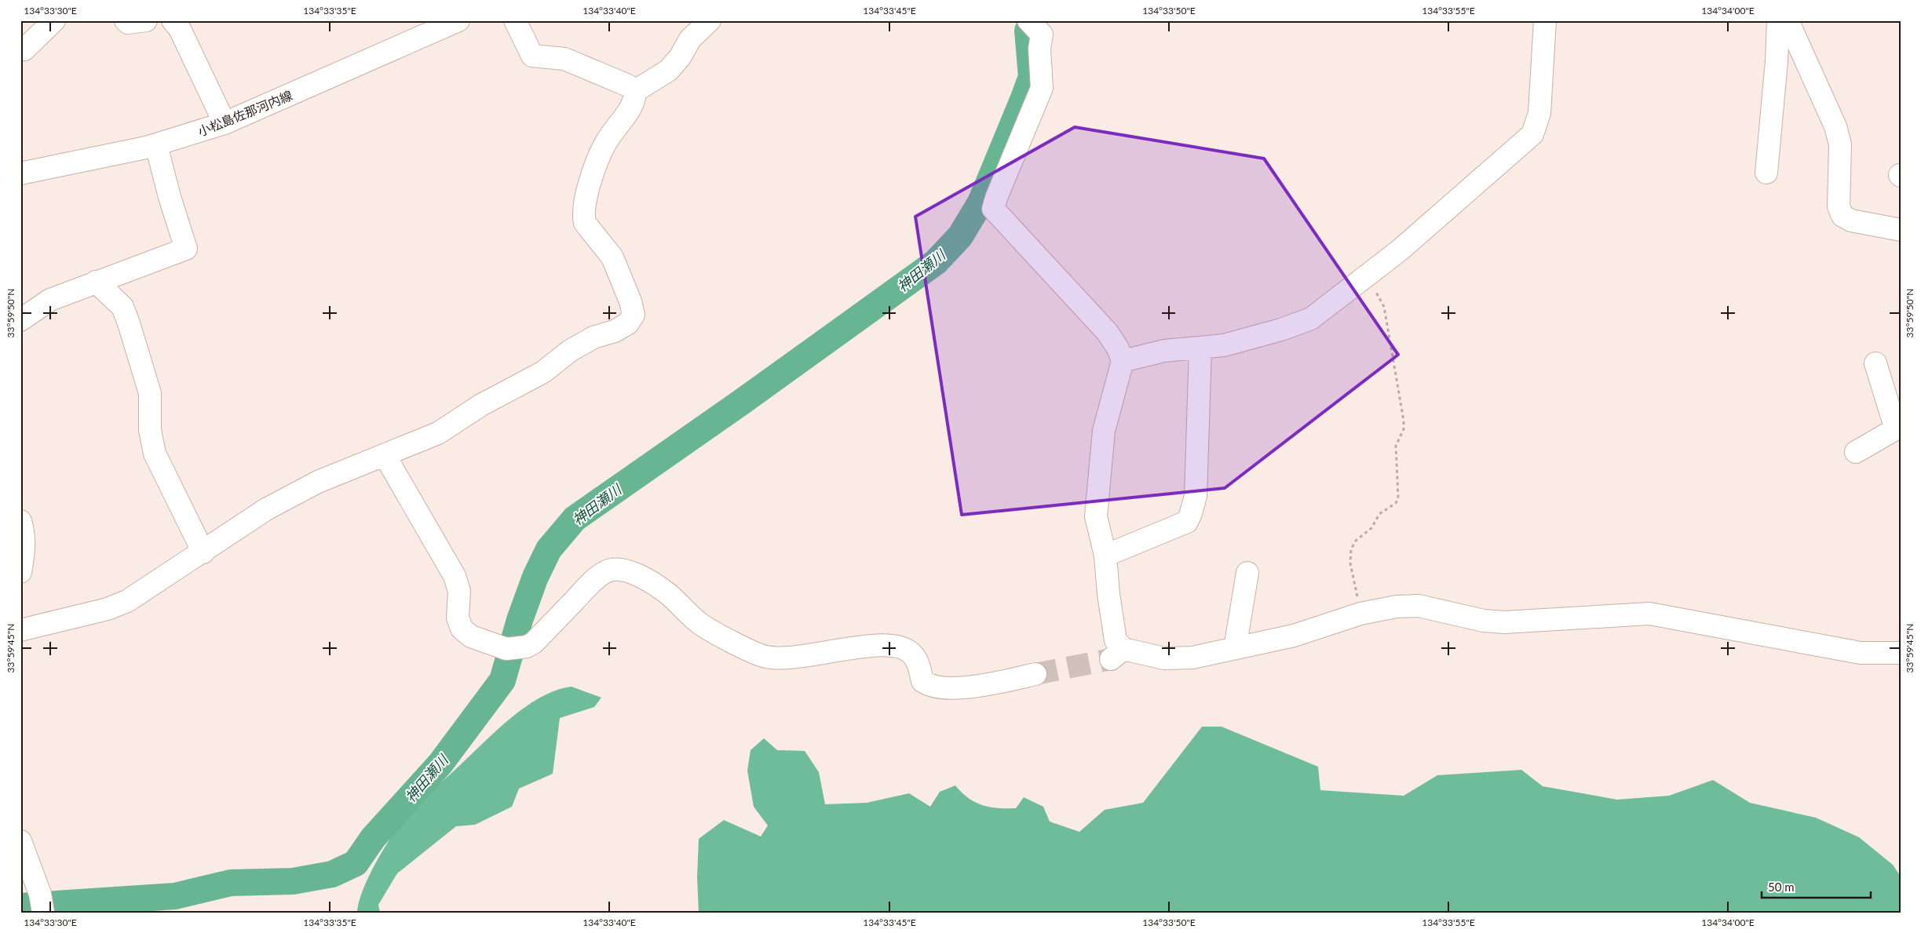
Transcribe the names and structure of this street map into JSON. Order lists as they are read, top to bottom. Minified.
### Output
{"streets":{"street":["小松島佐那河内線"]},"water":["神田瀬川"],"scale_bar":"50 m","coordinates":["134°33'30\"E","134°33'35\"E","134°33'40\"E","134°33'45\"E","134°33'50\"E","134°33'55\"E","134°34'00\"E","33°59'50\"N","33°59'45\"N"]}
